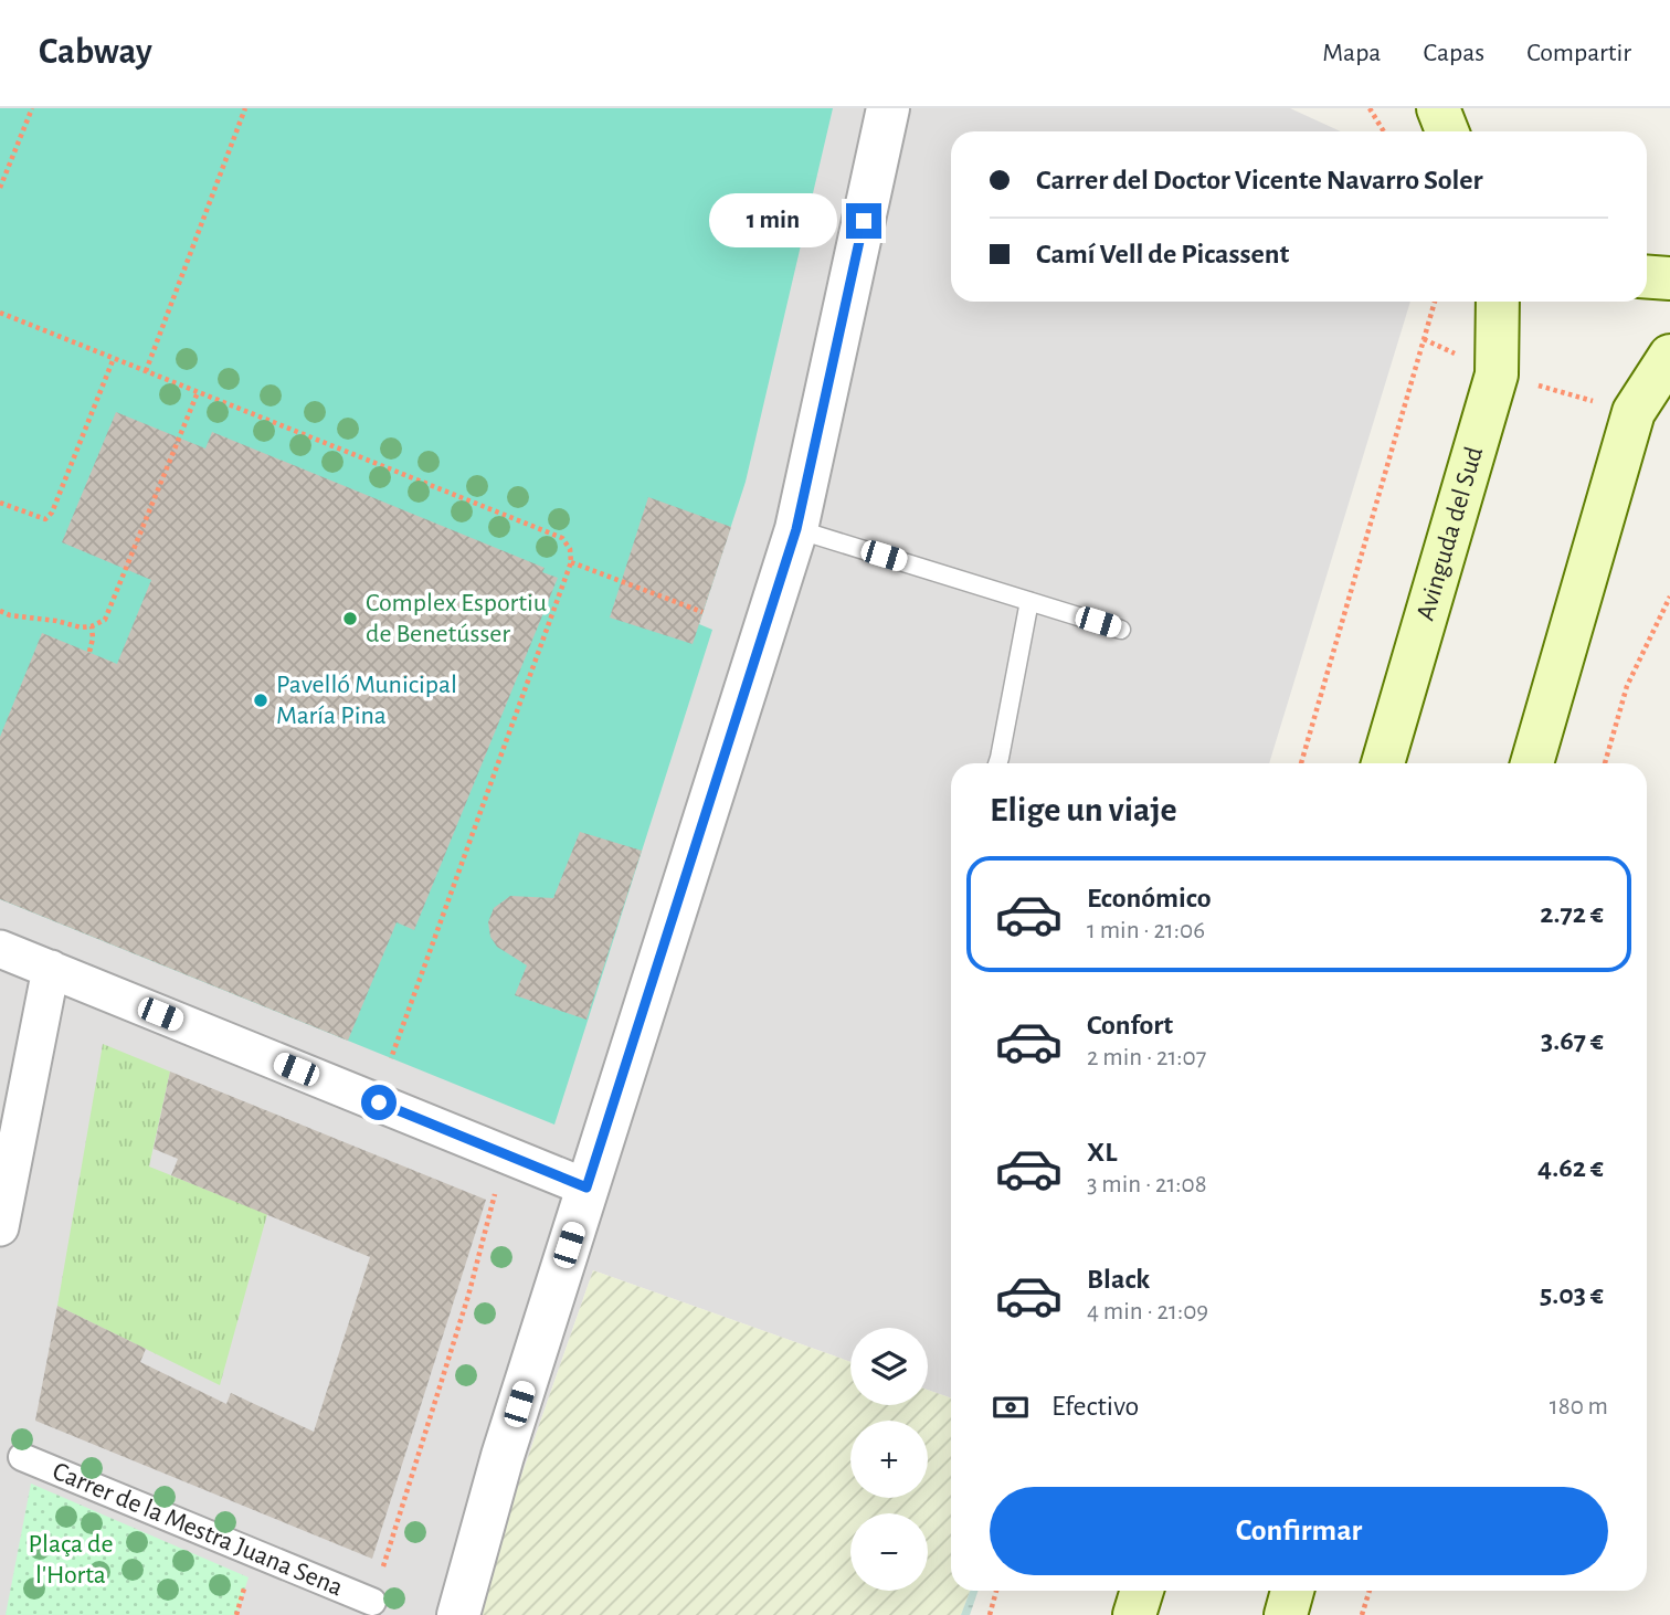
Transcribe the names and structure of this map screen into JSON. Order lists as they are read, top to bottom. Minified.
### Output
{"streets":{"main road":["Avinguda del Sud"],"street":["Carrer de la Mestra Juana Sena"]},"parks":["Plaça de l'Horta"],"places":["Complex Esportiu de Benetússer","Pavelló Municipal María Pina"],"page":{"header":"Cabway","nav":["Mapa","Capas","Compartir"],"banner":["Carrer del Doctor Vicente Navarro Soler","Camí Vell de Picassent"],"bubble":"1 min","heading":"Elige un viaje","list":[{"name":"Económico","note":"1 min · 21:06","value":"2.72 €"},{"name":"Confort","note":"2 min · 21:07","value":"3.67 €"},{"name":"XL","note":"3 min · 21:08","value":"4.62 €"},{"name":"Black","note":"4 min · 21:09","value":"5.03 €"}],"map_buttons":["+","−"],"pay":["Efectivo","180 m"],"buttons":"Confirmar"}}
